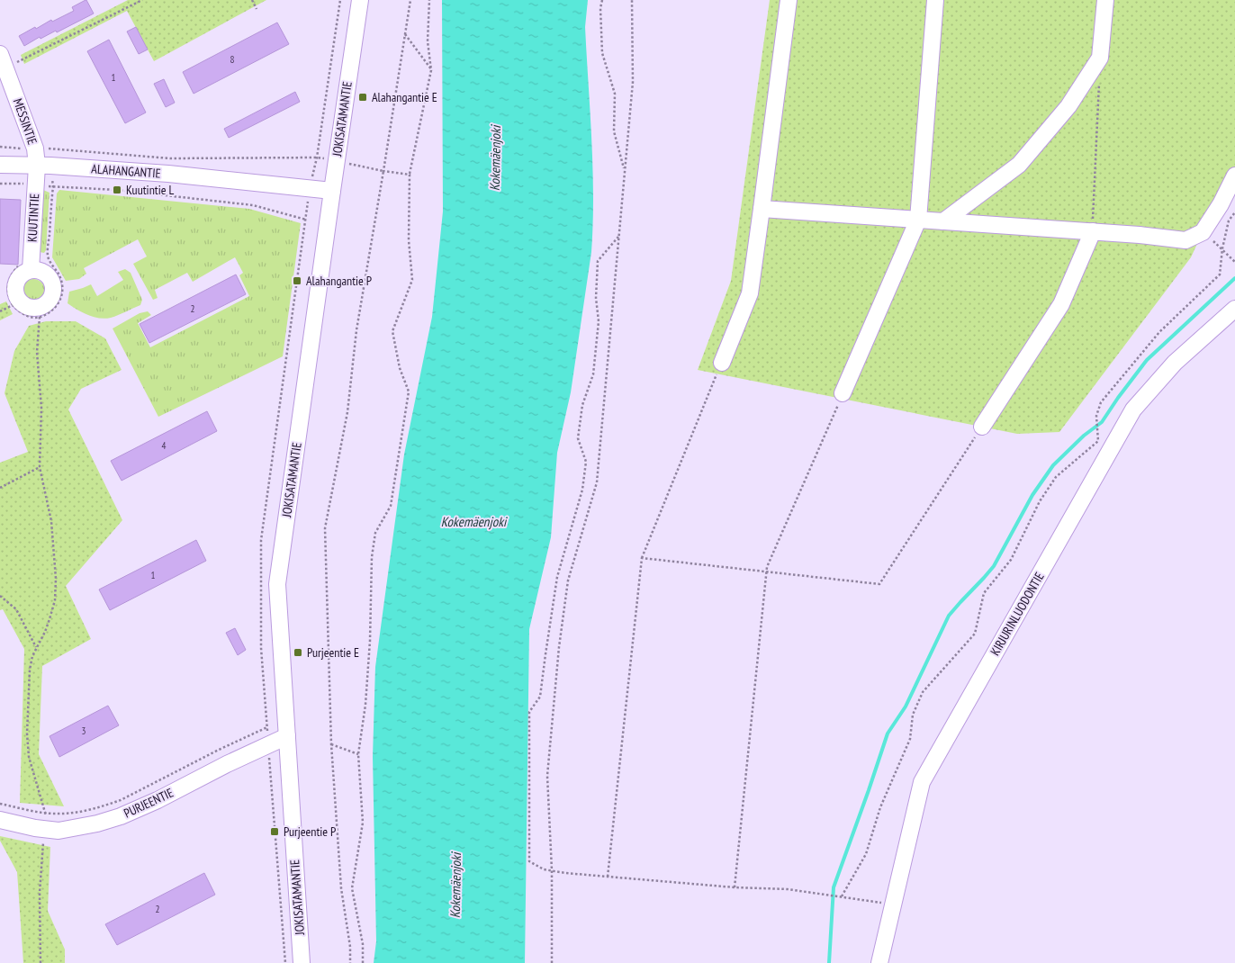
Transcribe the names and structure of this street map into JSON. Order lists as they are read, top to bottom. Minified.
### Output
{"streets":{"street":["JOKISATAMANTIE","MESSINTIE","ALAHANGANTIE","KUUTINTIE","KIRJURINLUODONTIE","PURJEENTIE"]},"crossings":[["JOKISATAMANTIE","ALAHANGANTIE"],["JOKISATAMANTIE","PURJEENTIE"],["MESSINTIE","ALAHANGANTIE"],["MESSINTIE","KUUTINTIE"],["ALAHANGANTIE","KUUTINTIE"]],"water":["Kokemäenjoki"],"places":{"transit":["Alahangantie E","Kuutintie L","Alahangantie P","Purjeentie E","Purjeentie P"]},"house_numbers":["8","1","2","4","1","3","2"]}
